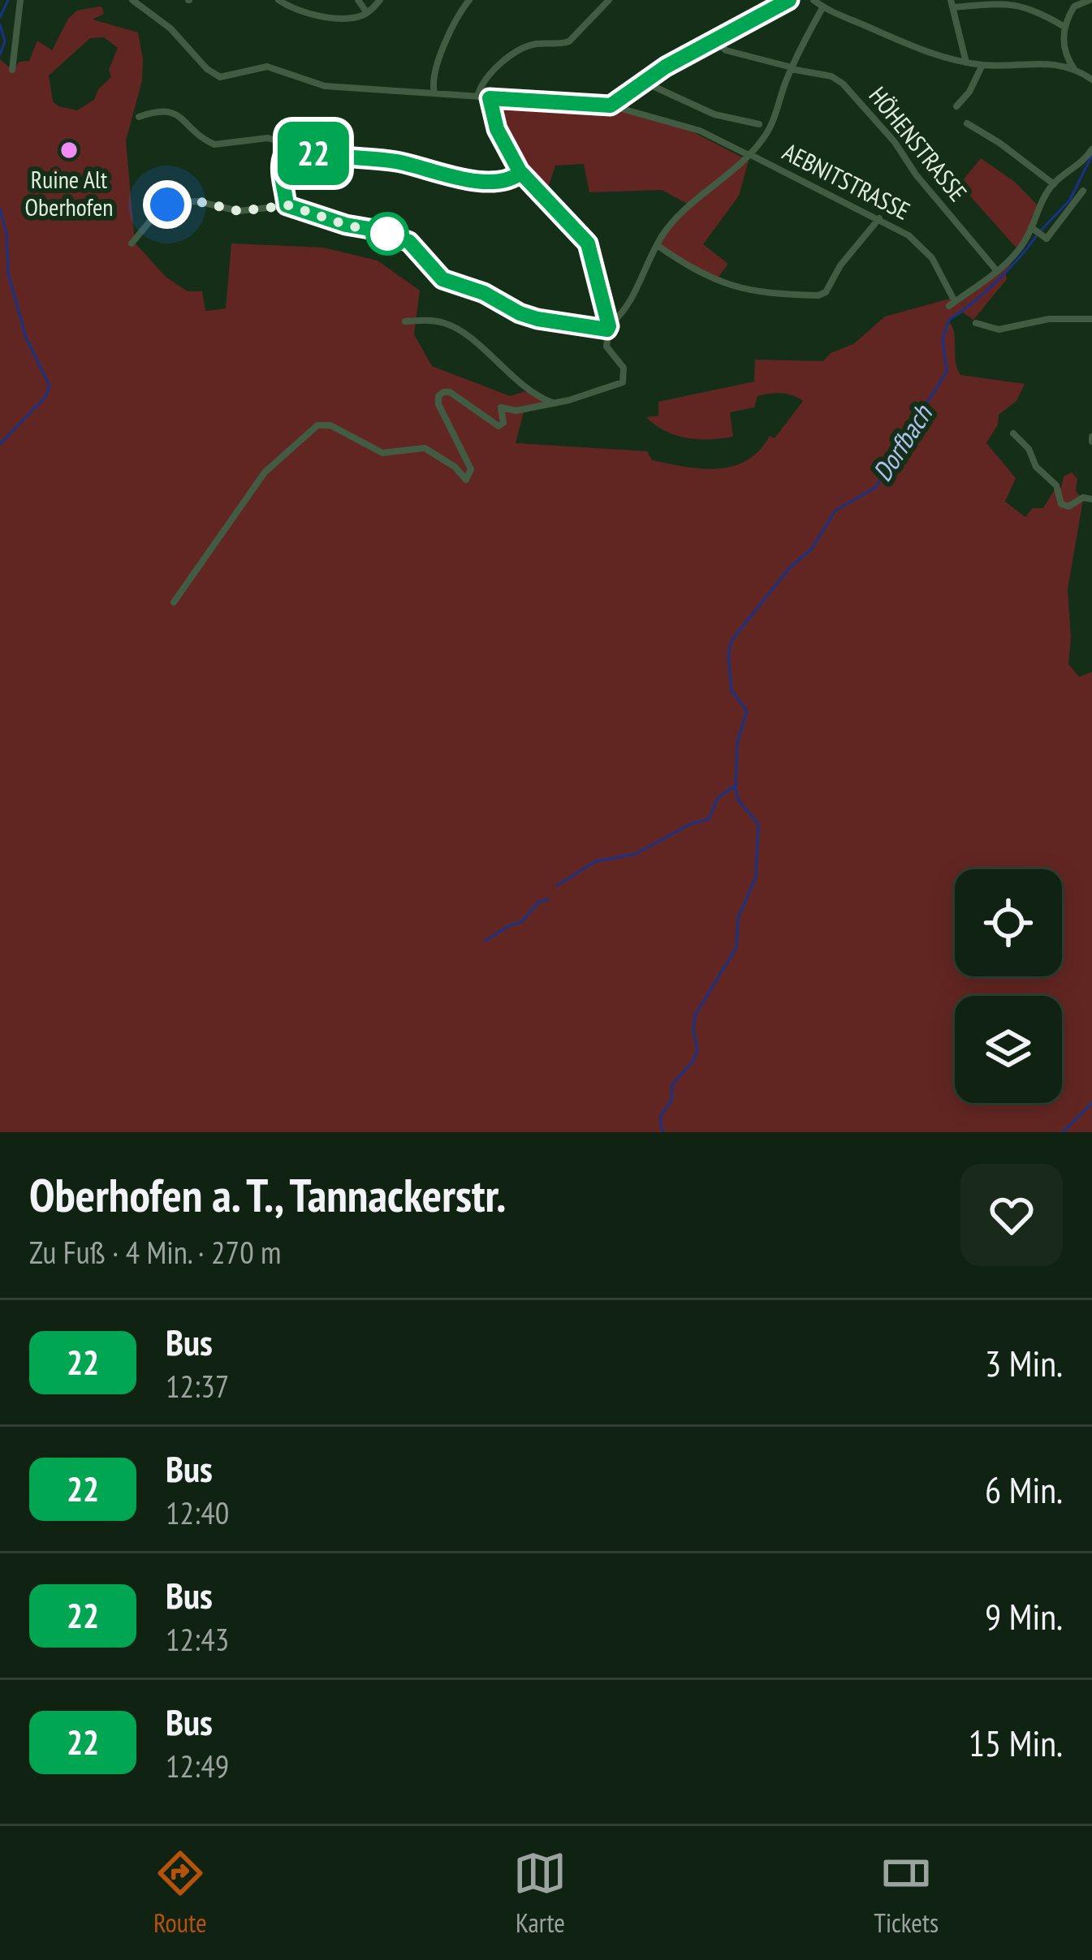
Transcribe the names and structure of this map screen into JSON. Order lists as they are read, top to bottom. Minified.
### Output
{"streets":{"street":["HÖHENSTRASSE","AEBNITSTRASSE"]},"water":["Dorfbach"],"places":["Ruine Alt Oberhofen"],"lines":["bus line 22"],"page":{"on_map":"22","heading":["Oberhofen a. T., Tannackerstr.","Zu Fuß · 4 Min. · 270 m"],"list":[{"mark":"22","name":"Bus","note":"12:37","value":"3 Min."},{"mark":"22","name":"Bus","note":"12:40","value":"6 Min."},{"mark":"22","name":"Bus","note":"12:43","value":"9 Min."},{"mark":"22","name":"Bus","note":"12:49","value":"15 Min."}],"tabs":["Route","Karte","Tickets"]}}
